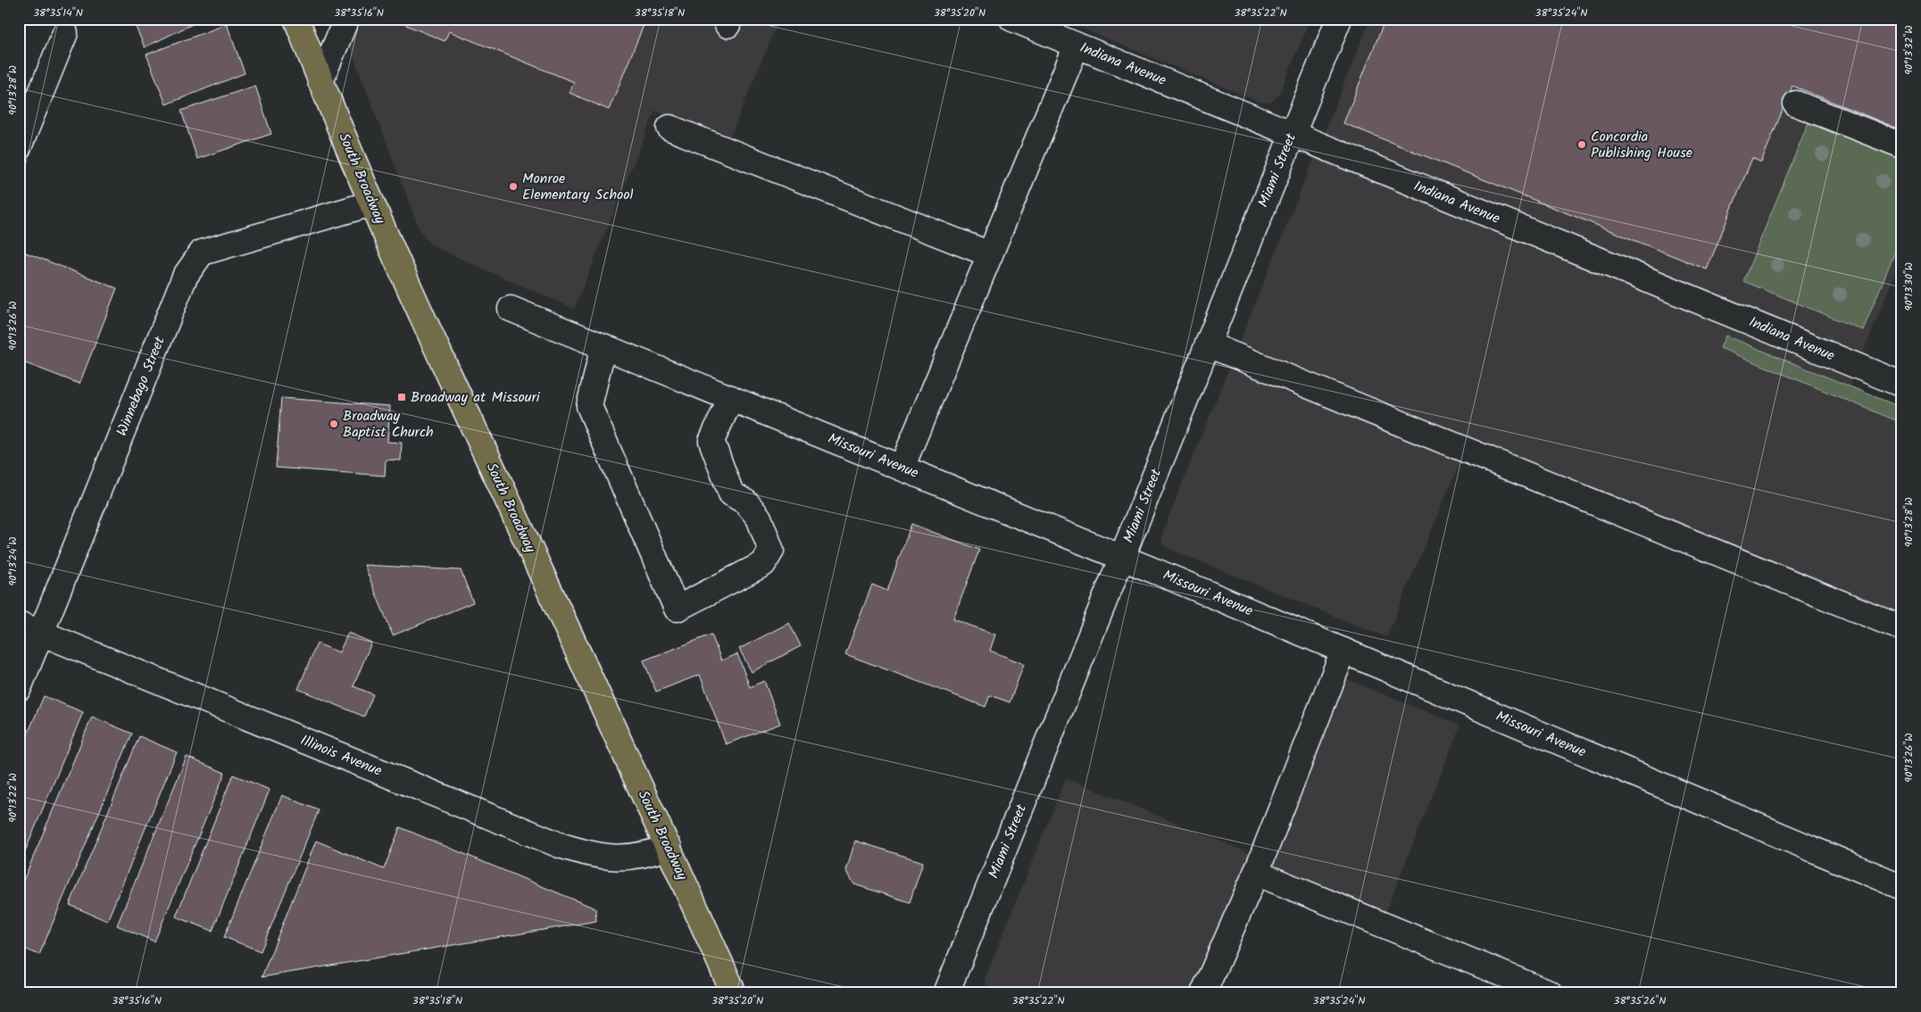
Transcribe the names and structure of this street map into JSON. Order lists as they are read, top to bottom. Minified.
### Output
{"streets":{"main road":["South Broadway"],"street":["Indiana Avenue","Miami Street","Winnebago Street","Missouri Avenue","Illinois Avenue"]},"crossings":[["Indiana Avenue","Miami Street"],["Miami Street","Missouri Avenue"],["South Broadway","Winnebago Street"],["South Broadway","Illinois Avenue"],["Winnebago Street","Illinois Avenue"]],"places":{"other":["Concordia Publishing House","Monroe Elementary School","Broadway Baptist Church"],"transit":["Broadway at Missouri"]},"coordinates":["38°35'14\"N","38°35'16\"N","38°35'18\"N","38°35'20\"N","38°35'22\"N","38°35'24\"N","90°13'32\"W","90°13'28\"W","90°13'30\"W","90°13'26\"W","90°13'24\"W","90°13'22\"W","38°35'26\"N"]}
